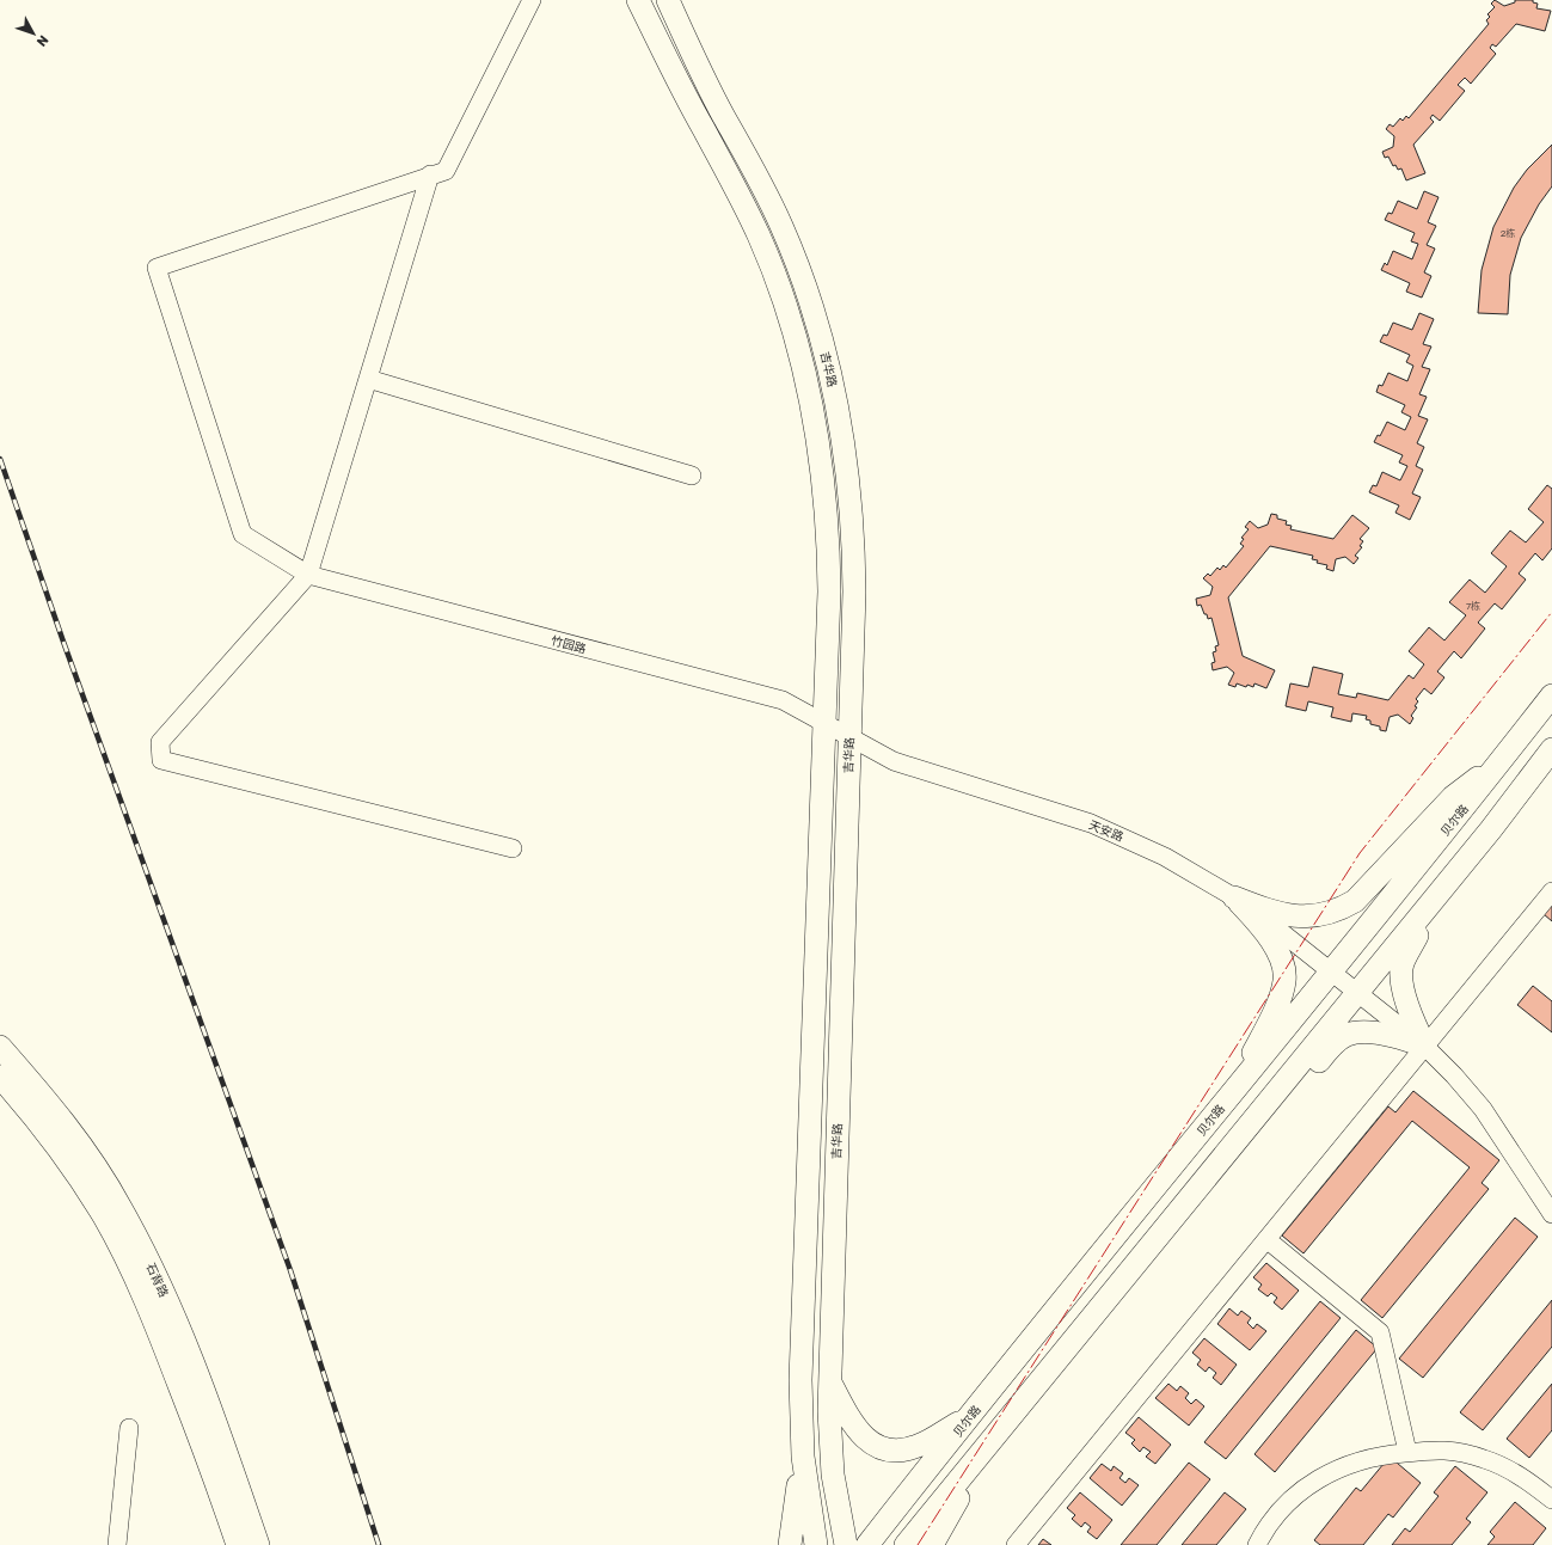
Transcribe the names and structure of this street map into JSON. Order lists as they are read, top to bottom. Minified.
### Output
{"streets":{"main road":["吉华路","贝尔路","石背路"],"street":["竹园路","天安路"]},"crossings":[["吉华路","竹园路"],["吉华路","天安路"],["竹园路","天安路"],["贝尔路","天安路"]],"house_numbers":["2栋","7栋"],"north":"bottom right"}
